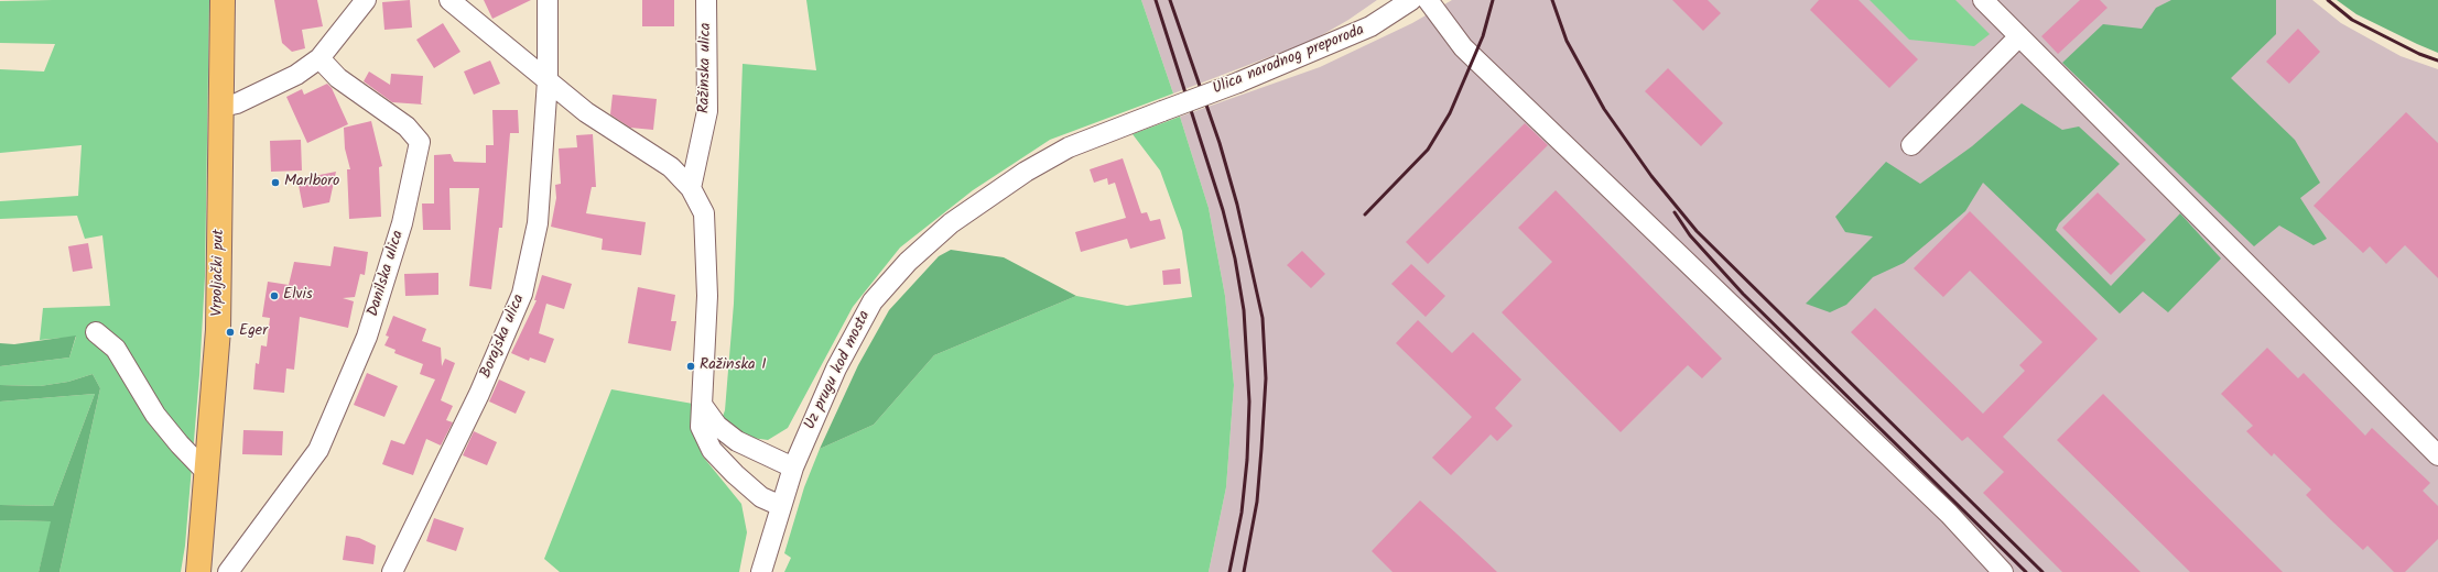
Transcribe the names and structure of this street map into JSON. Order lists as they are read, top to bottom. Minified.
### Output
{"streets":{"main road":["Vrpoljački put"],"street":["Ulica narodnog preporoda","Ražinska ulica","Danilska ulica","Borajska ulica","Uz prugu kod mosta"]},"crossings":[["Ulica narodnog preporoda","Uz prugu kod mosta"]],"places":["Marlboro","Elvis","Eger","Ražinska I"]}
